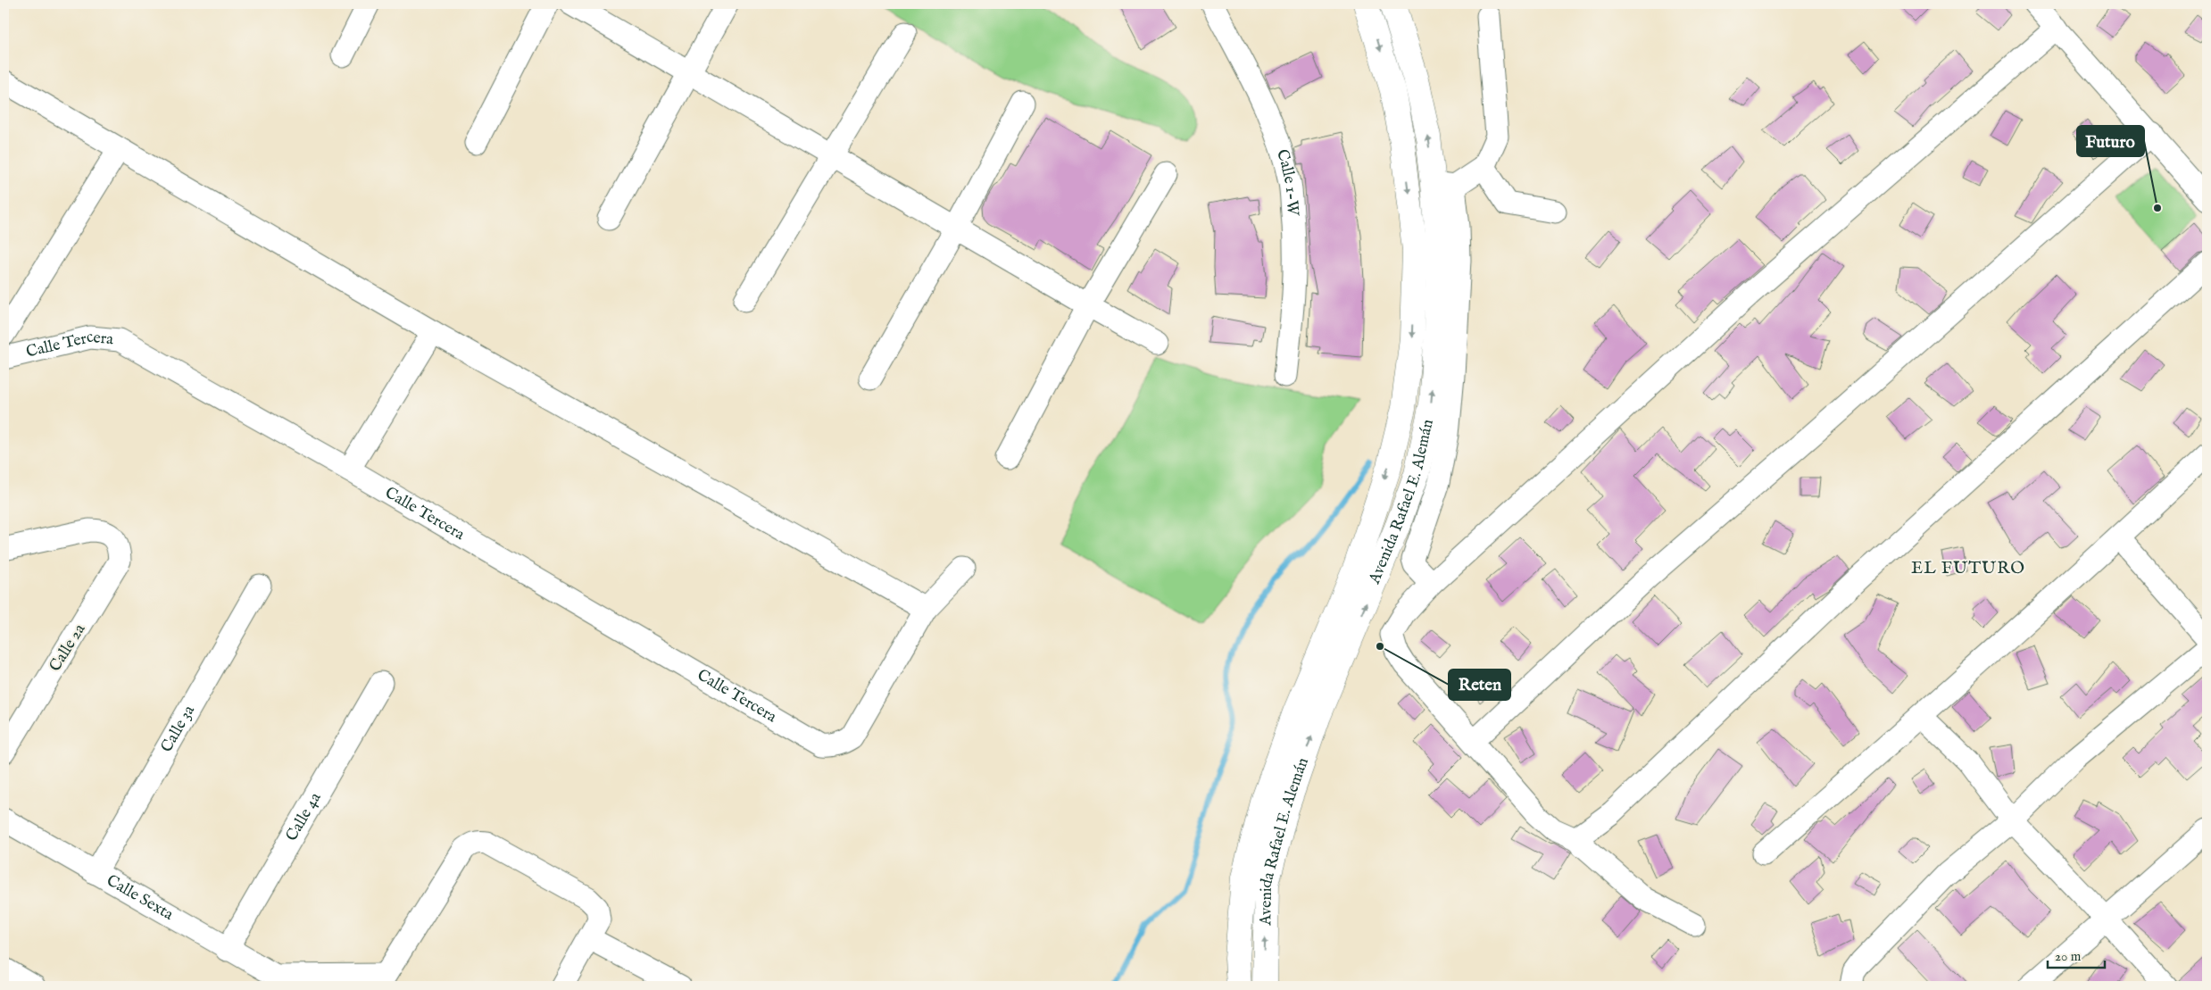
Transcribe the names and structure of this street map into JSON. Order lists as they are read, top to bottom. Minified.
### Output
{"streets":{"main road":["Avenida Rafael E. Alemán"],"street":["Calle 1-W","Calle Tercera","Calle 2a","Calle 3a","Calle 4a","Calle Sexta"]},"crossings":[["Calle 3a","Calle Sexta"],["Calle 4a","Calle Sexta"]],"districts":["EL FUTURO"],"places":["Futuro","Reten"],"scale_bar":"20 m"}
